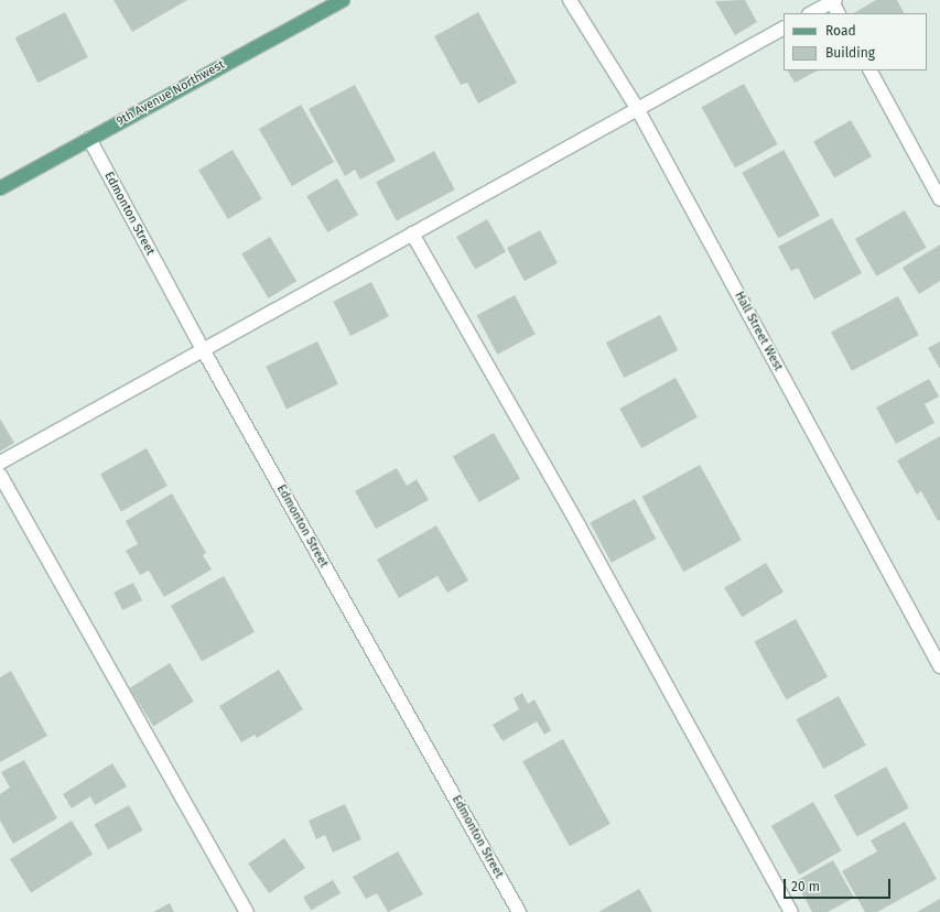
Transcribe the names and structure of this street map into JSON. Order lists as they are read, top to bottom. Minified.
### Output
{"streets":{"main road":["9th Avenue Northwest"],"street":["Edmonton Street","Hall Street West"]},"crossings":[["9th Avenue Northwest","Edmonton Street"]],"legend":["Road","Building"],"scale_bar":"20 m"}
